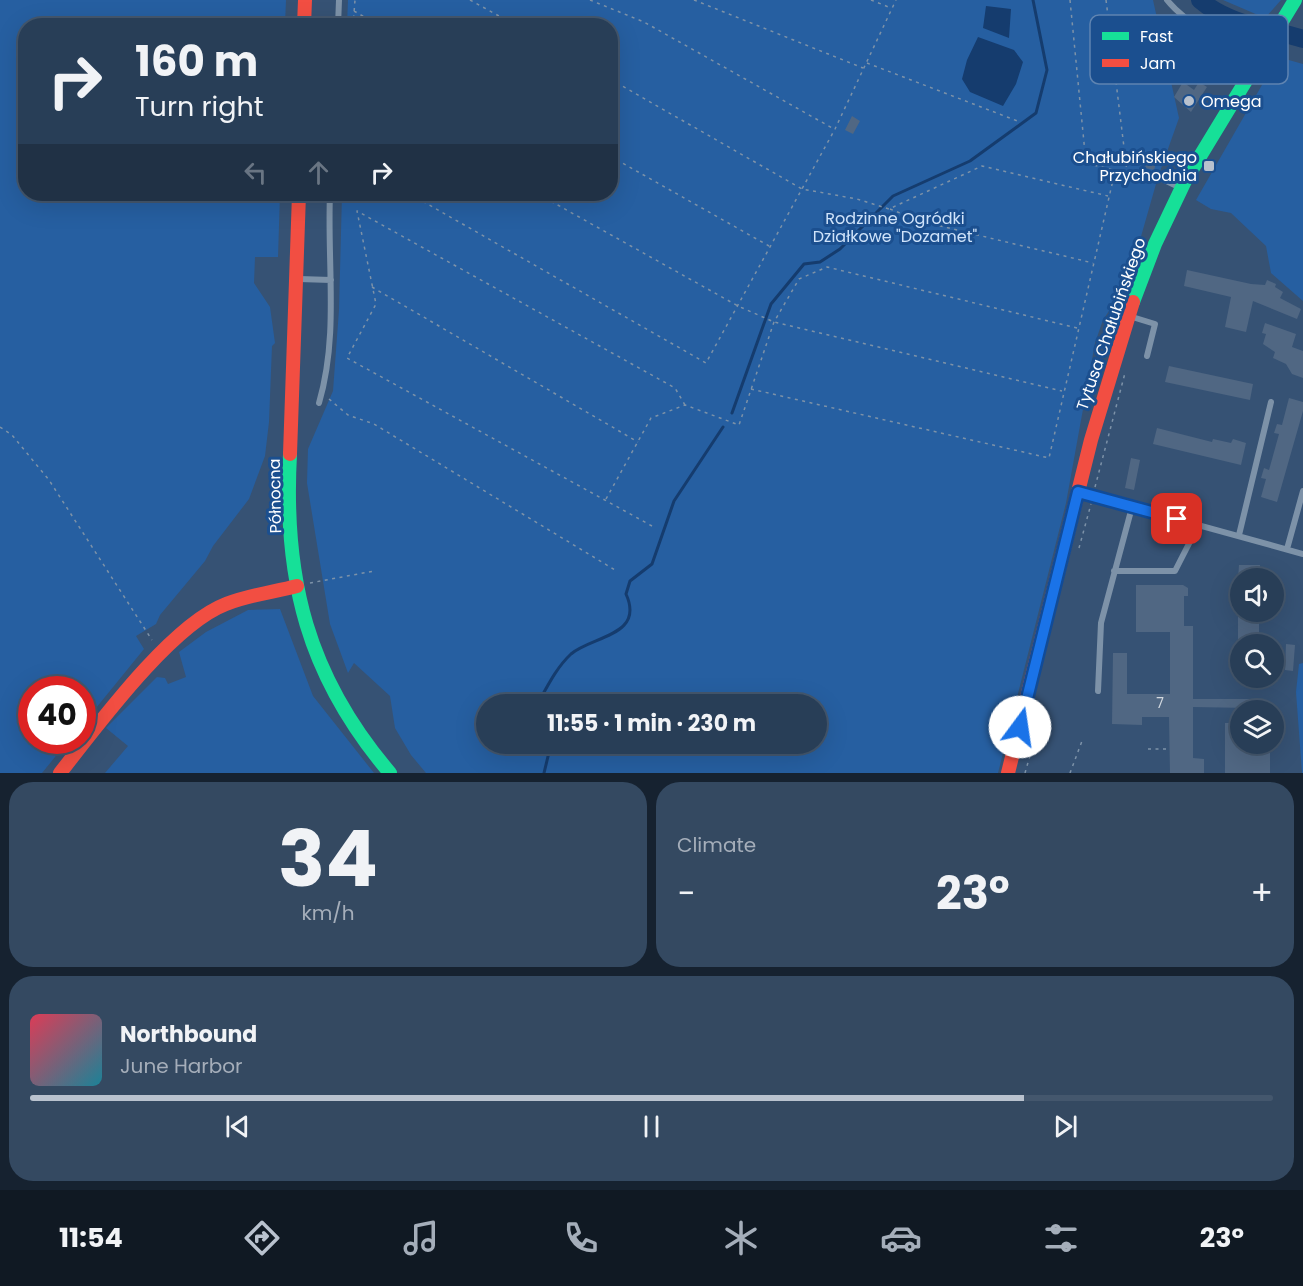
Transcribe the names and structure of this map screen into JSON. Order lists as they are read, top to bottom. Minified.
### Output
{"streets":{"street":["Tytusa Chałubińskiego","Północna"]},"parks":["Rodzinne Ogródki Działkowe \"Dozamet\""],"places":{"other":["Omega"],"transit":["Chałubińskiego Przychodnia"]},"house_numbers":["7"],"legend":["Fast","Jam"],"page":{"turn":["160 m","Turn right"],"limit":"40","trip":"11:55 · 1 min · 230 m","tile":[["34","km/h"],"Climate"],"heat":["−","23°","+"],"song":["Northbound","June Harbor"],"tabs":["11:54","23°"]}}
